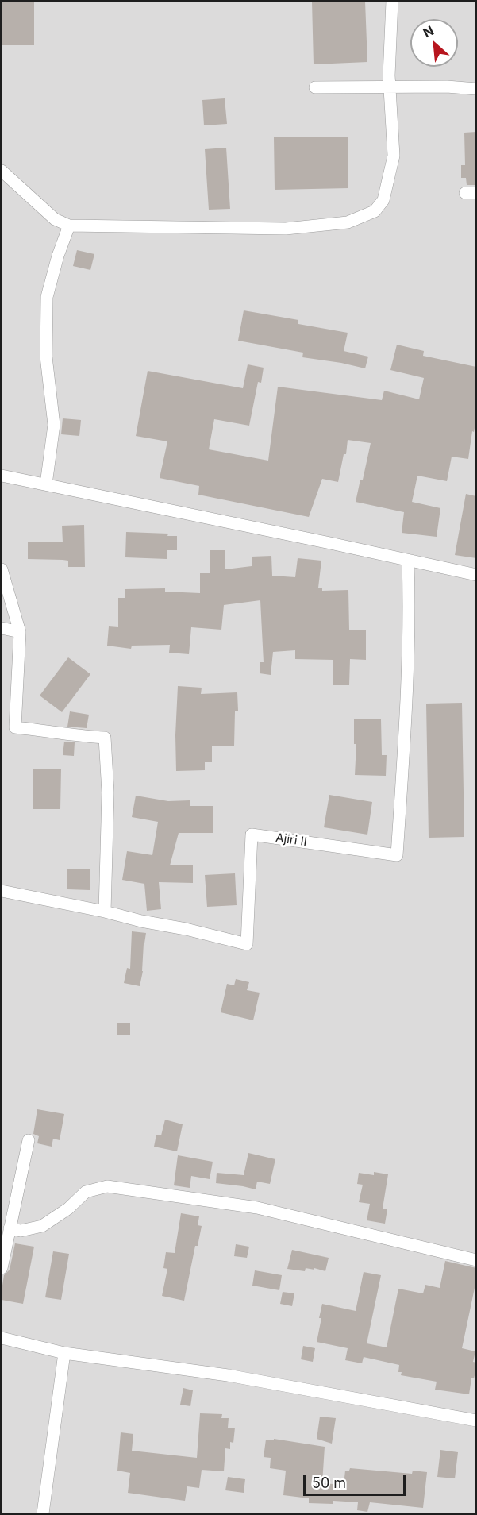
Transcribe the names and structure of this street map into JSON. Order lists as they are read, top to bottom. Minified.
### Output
{"streets":{"street":["Ajiri II"]},"scale_bar":"50 m","north":"top left"}
